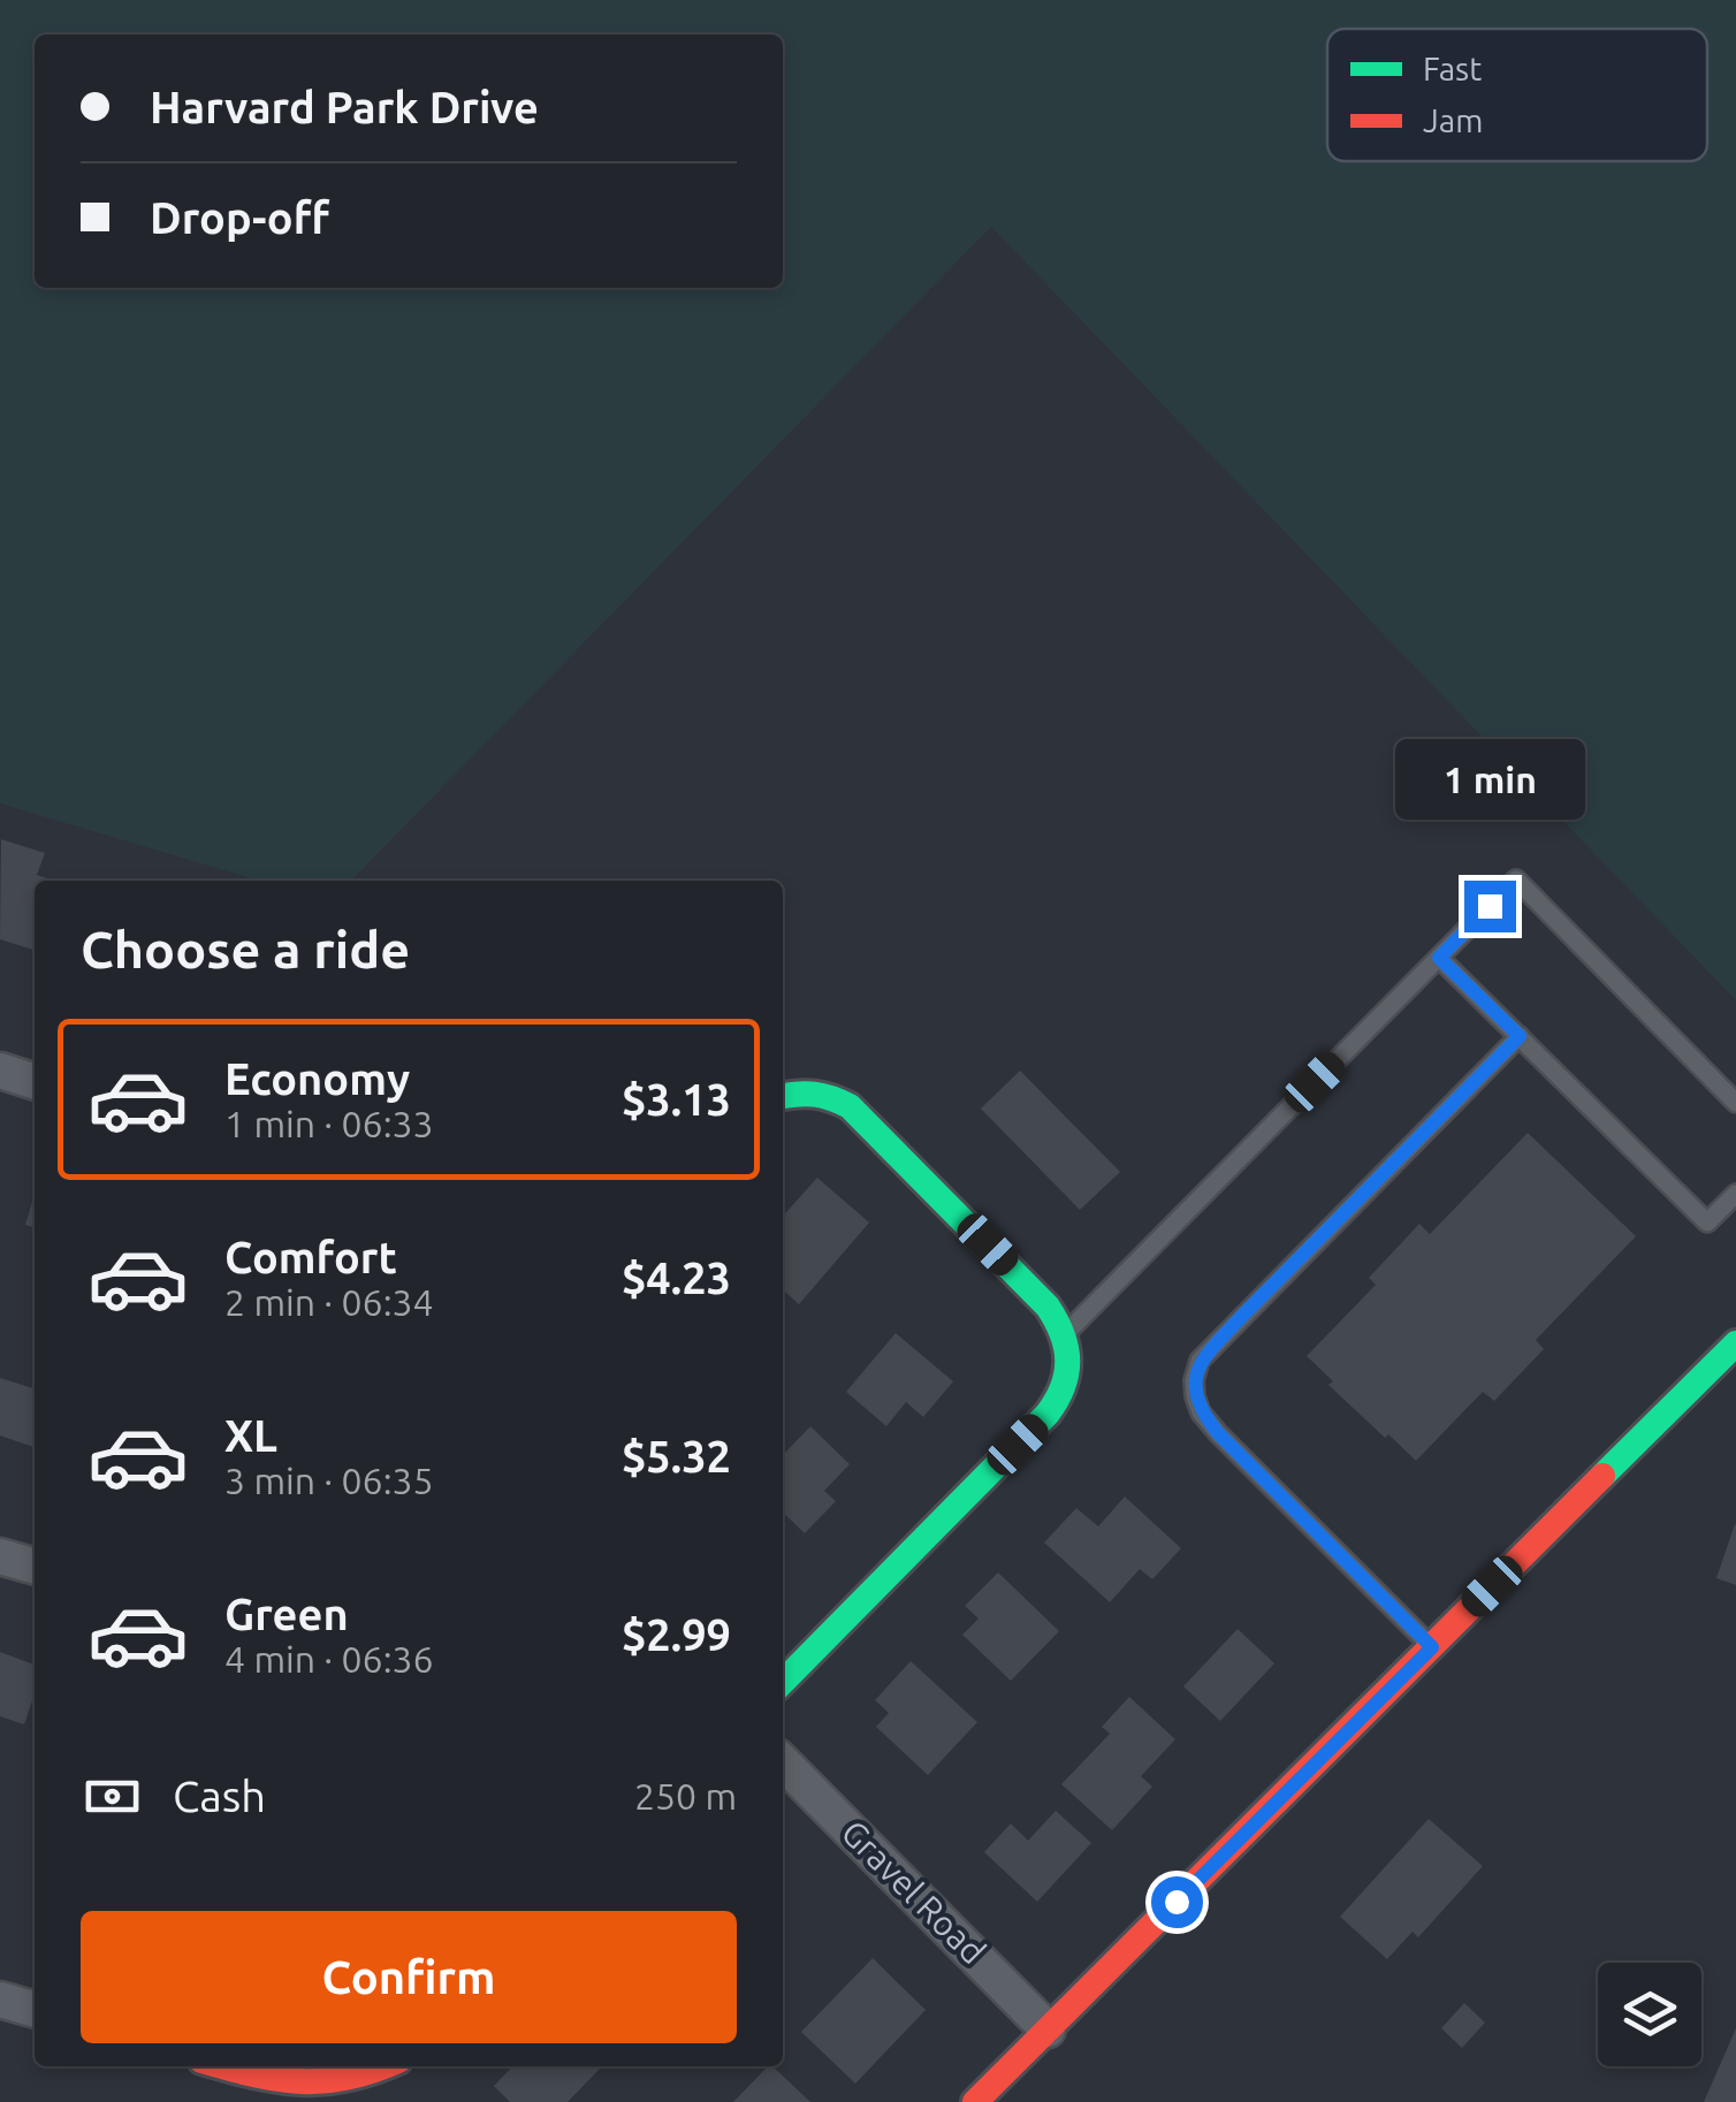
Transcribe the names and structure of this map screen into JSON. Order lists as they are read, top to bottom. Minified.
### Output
{"streets":{"street":["Gravel Road"]},"legend":["Fast","Jam"],"page":{"banner":["Harvard Park Drive","Drop-off"],"bubble":"1 min","heading":"Choose a ride","list":[{"name":"Economy","note":"1 min · 06:33","value":"$3.13"},{"name":"Comfort","note":"2 min · 06:34","value":"$4.23"},{"name":"XL","note":"3 min · 06:35","value":"$5.32"},{"name":"Green","note":"4 min · 06:36","value":"$2.99"}],"pay":["Cash","250 m"],"buttons":"Confirm"}}
